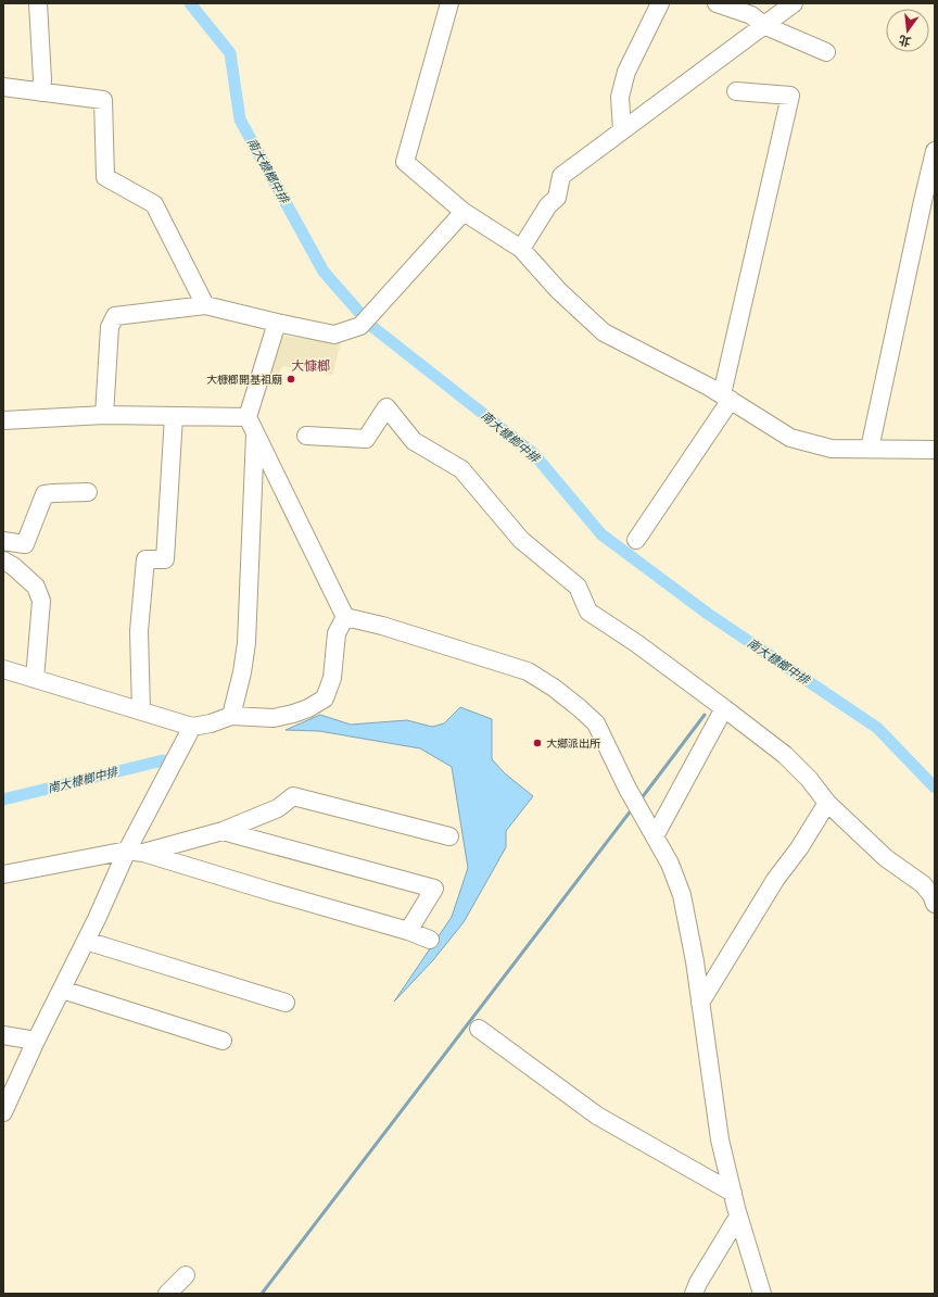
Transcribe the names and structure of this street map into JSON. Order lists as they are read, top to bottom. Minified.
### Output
{"districts":["大慷榔"],"water":["南大槺榔中排"],"places":["大槺榔開基祖廟","大鄉派出所"],"north":"bottom"}
